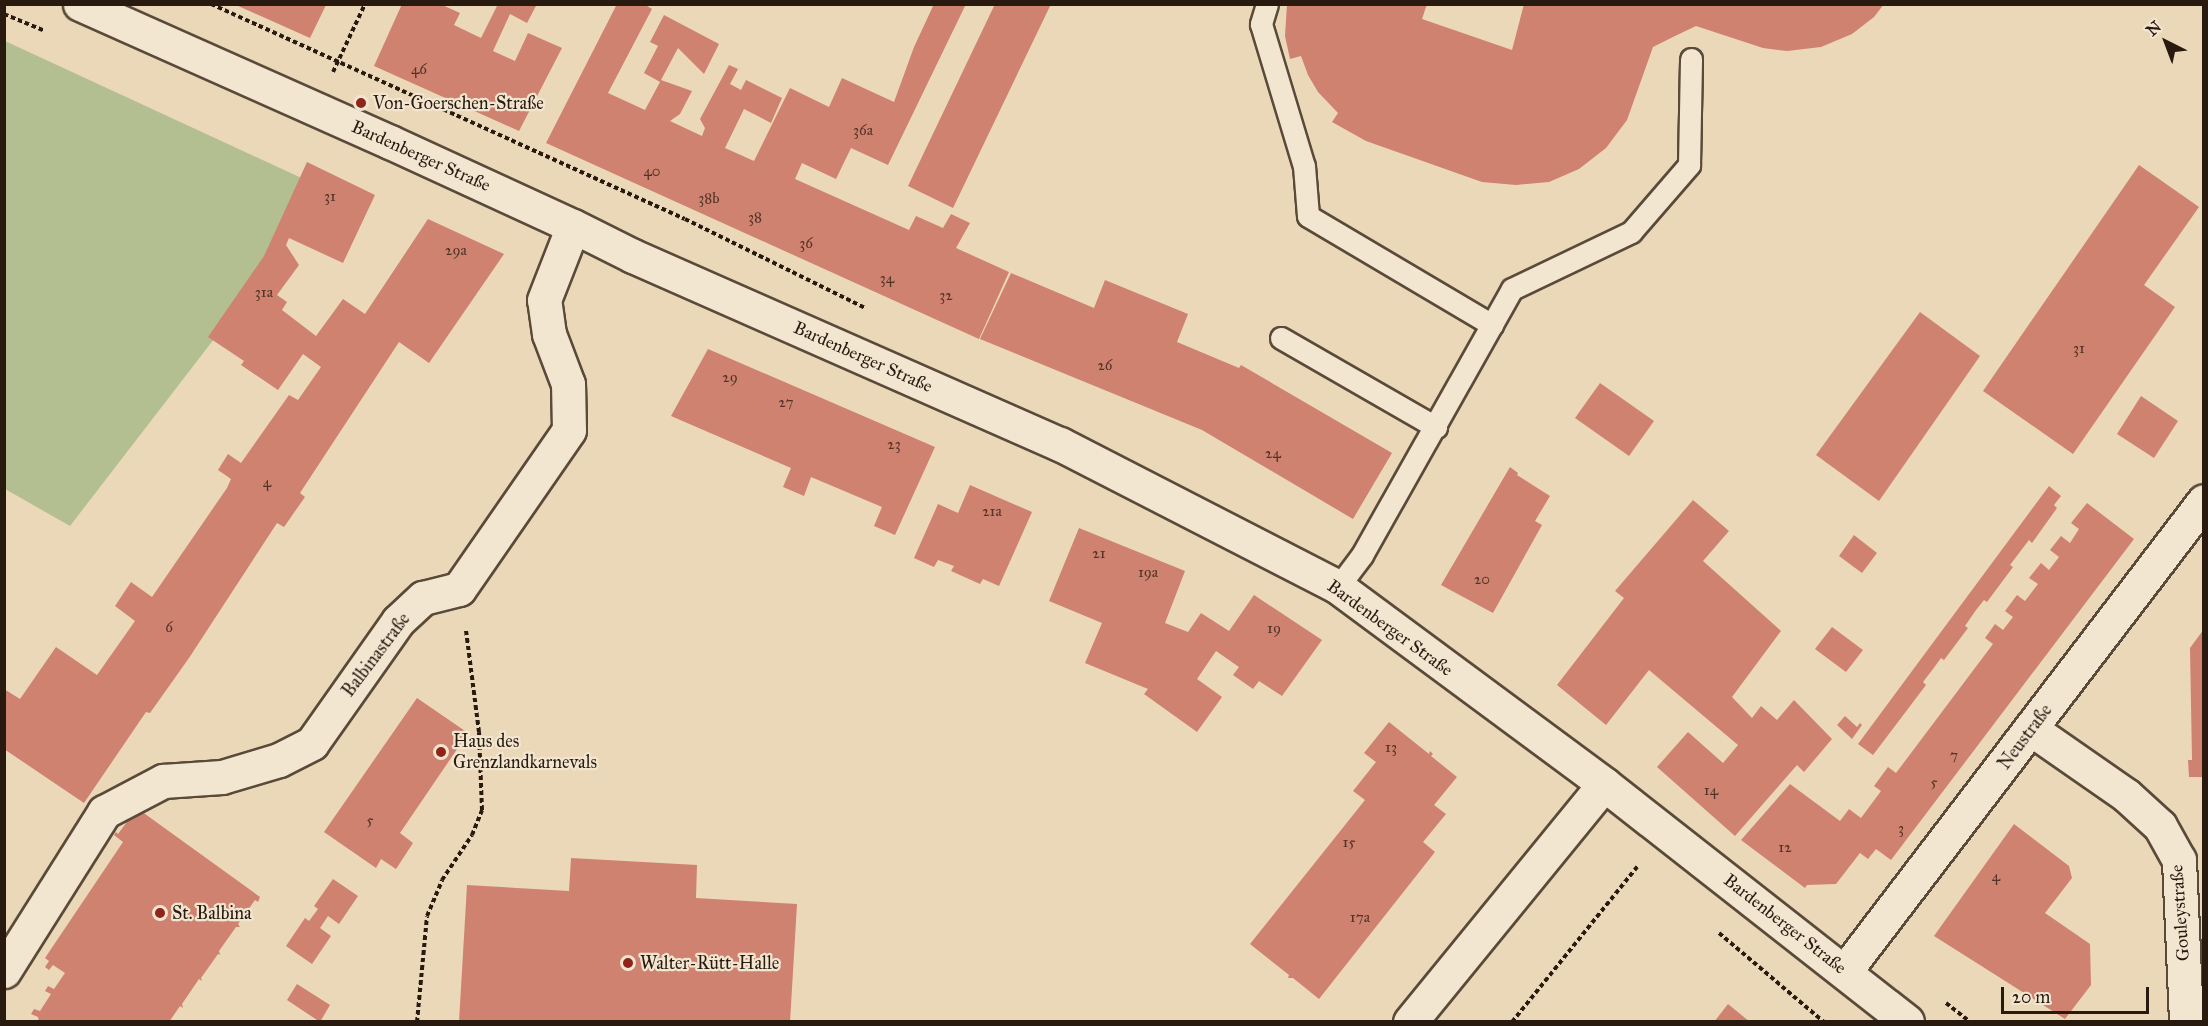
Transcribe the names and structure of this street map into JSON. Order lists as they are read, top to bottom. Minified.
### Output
{"streets":{"street":["Bardenberger Straße","Balbinastraße","Neustraße","Gouleystraße"]},"crossings":[["Bardenberger Straße","Neustraße"],["Neustraße","Gouleystraße"]],"places":["Von-Goerschen-Straße","Haus des Grenzlandkarnevals","St. Balbina","Walter-Rütt-Halle"],"house_numbers":["46","36a","40","31","38b","38","36","29a","34","31a","32","31","26","29","27","23","24","4","21a","21","19a","20","6","19","13","7","5","14","5","3","15","12","4","17a"],"scale_bar":"20 m","north":"top left"}
